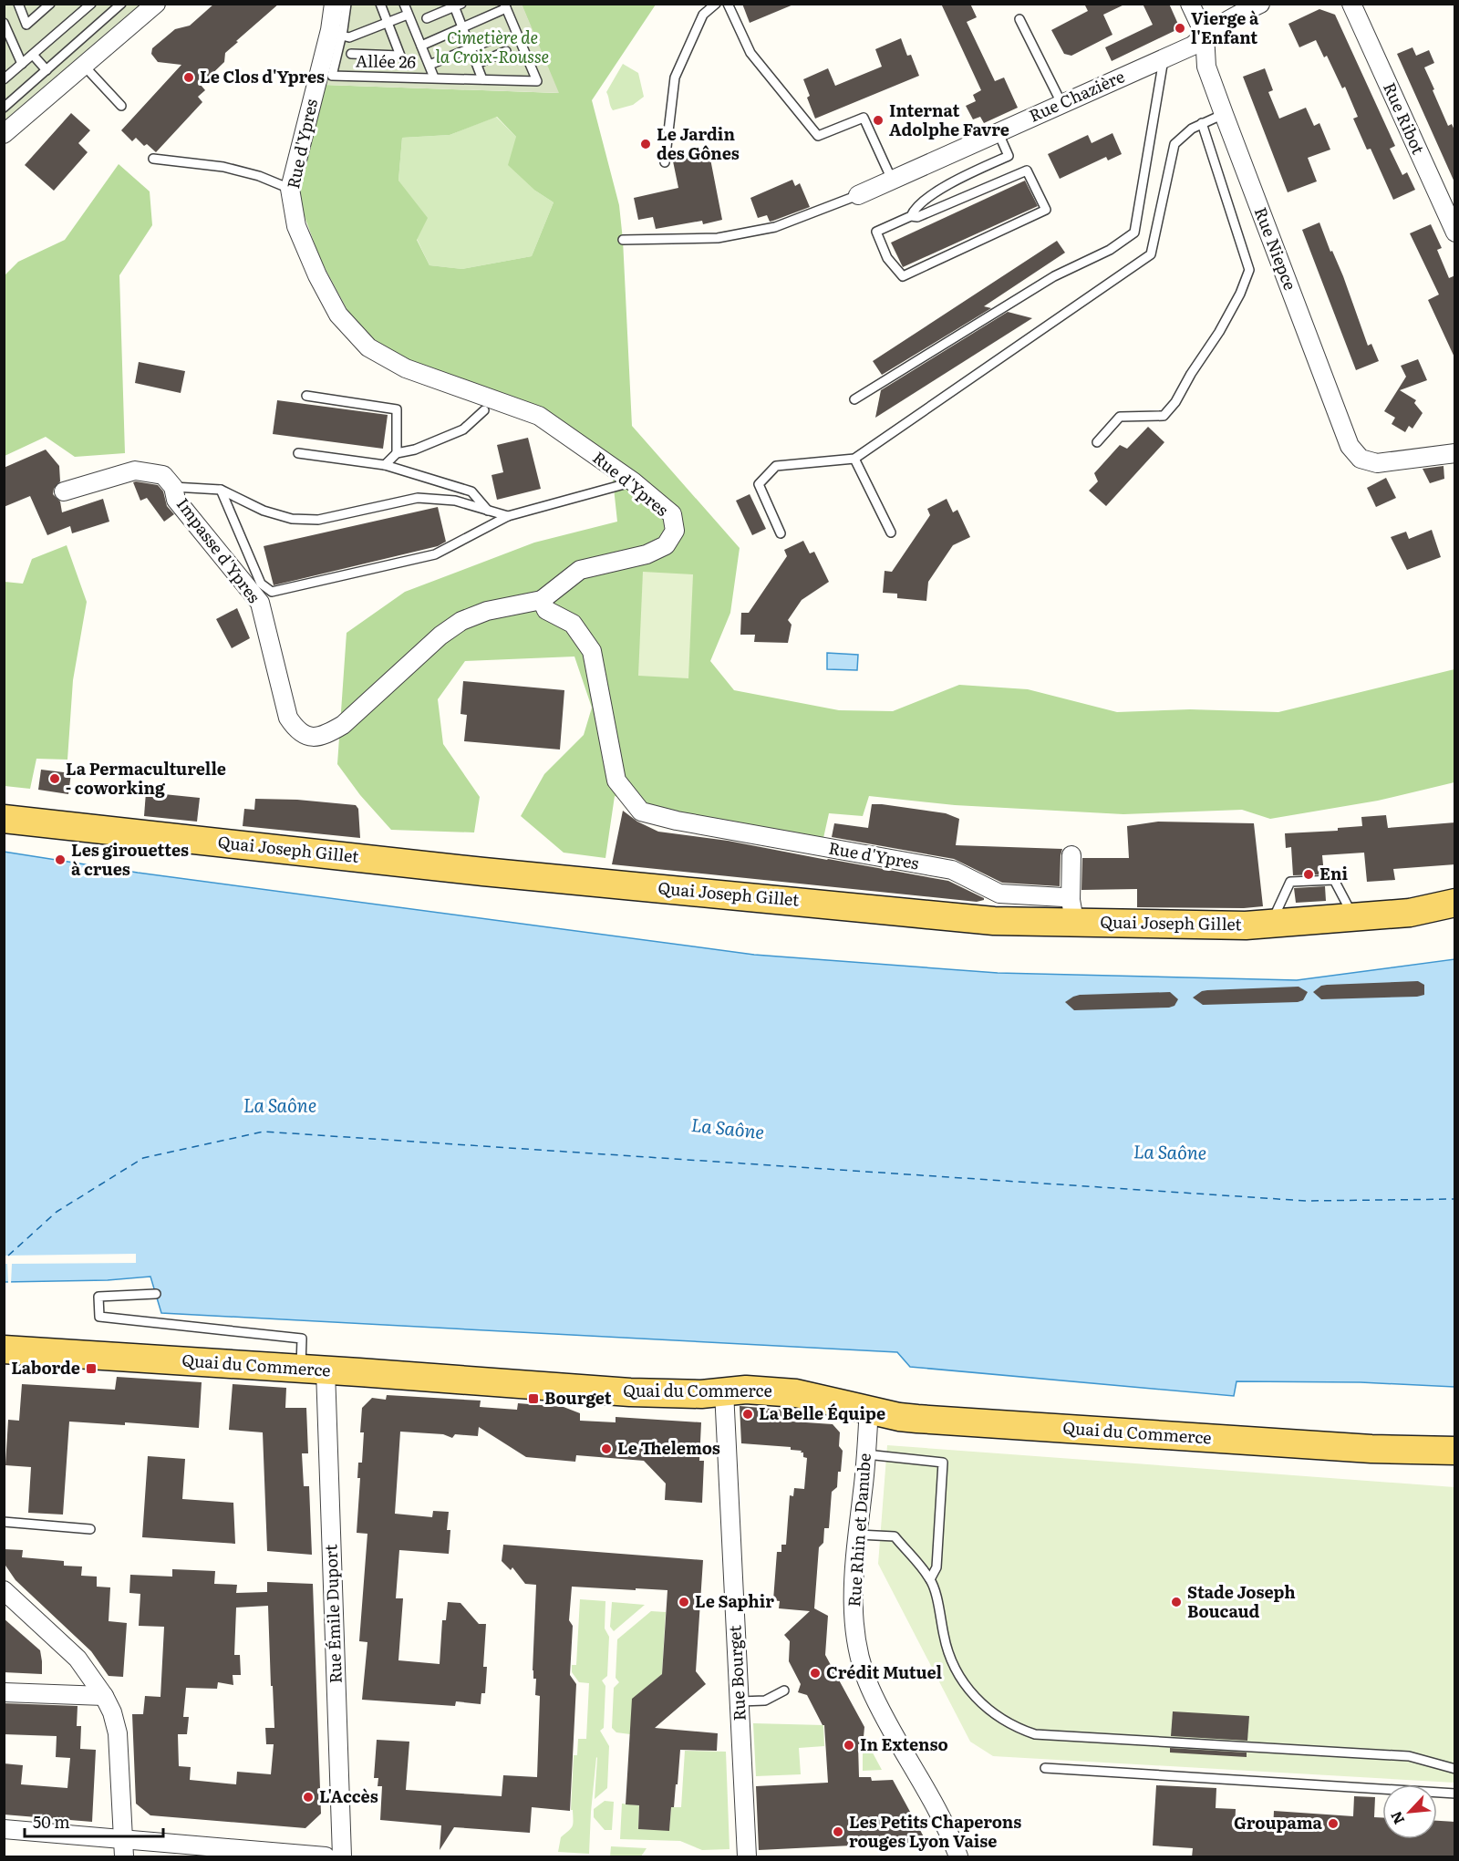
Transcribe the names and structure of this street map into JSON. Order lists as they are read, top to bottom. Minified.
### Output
{"streets":{"main road":["Quai Joseph Gillet","Quai du Commerce"],"street":["Rue Chazière","Rue Ribot","Rue d'Ypres","Rue Niepce","Impasse d'Ypres","Rue Rhin et Danube","Rue Émile Duport","Rue Bourget"],"lane":["Allée 26"]},"crossings":[["Rue Chazière","Rue Niepce"],["Rue d'Ypres","Impasse d'Ypres"],["Rue d'Ypres","Quai Joseph Gillet"],["Quai du Commerce","Rue Rhin et Danube"],["Quai du Commerce","Rue Émile Duport"],["Quai du Commerce","Rue Bourget"]],"water":["La Saône"],"parks":["Cimetière de la Croix-Rousse"],"places":{"other":["Vierge à l'Enfant","Le Clos d'Ypres","Internat Adolphe Favre","Le Jardin des Gônes","La Permaculturelle - coworking","Les girouettes à crues","Eni","La Belle Équipe","Le Thelemos","Le Saphir","Stade Joseph Boucaud","Crédit Mutuel","In Extenso","L'Accès","Groupama","Les Petits Chaperons rouges Lyon Vaise"],"transit":["Laborde","Bourget"]},"scale_bar":"50 m","north":"bottom left"}
